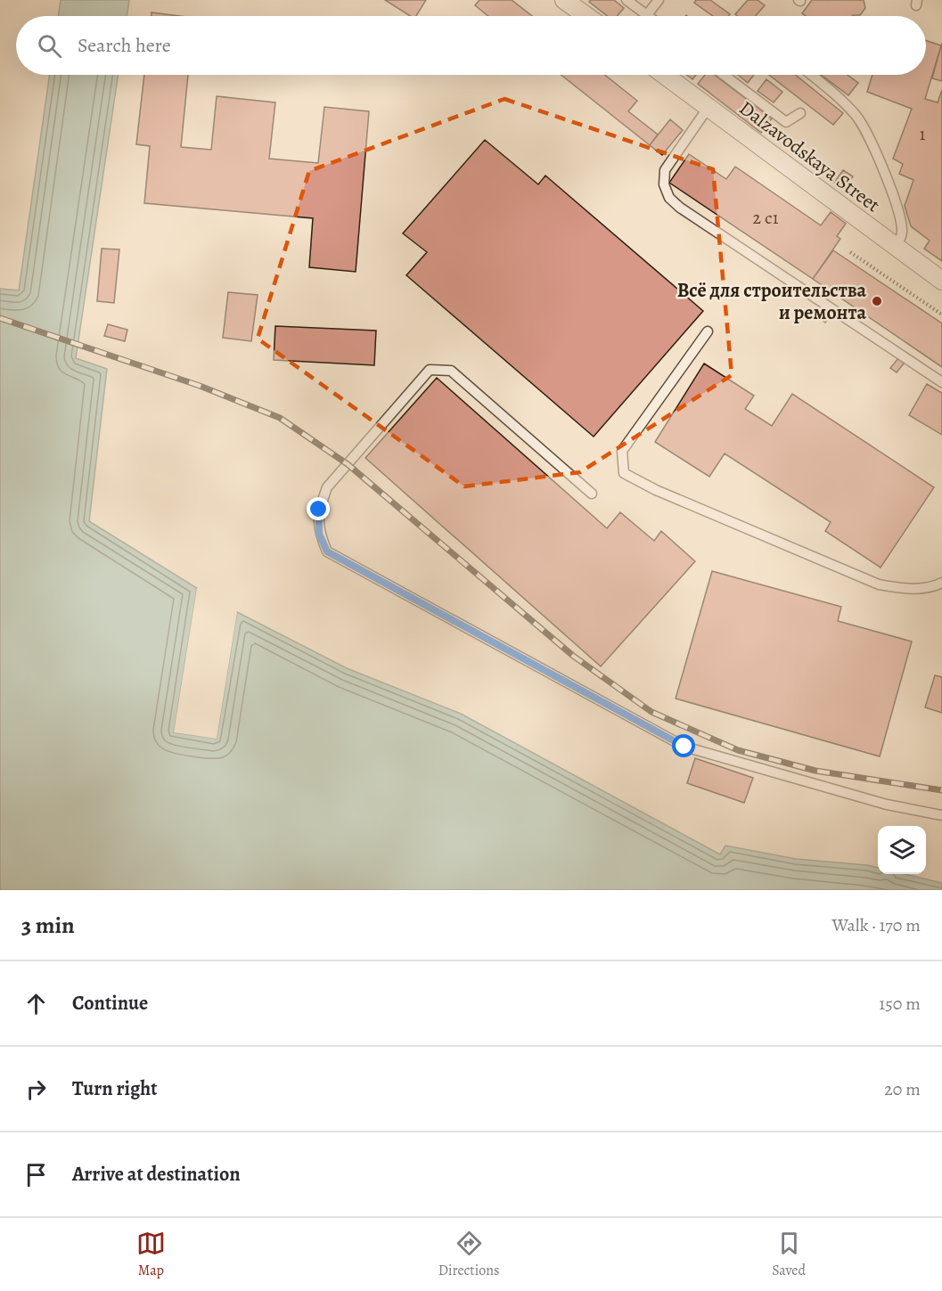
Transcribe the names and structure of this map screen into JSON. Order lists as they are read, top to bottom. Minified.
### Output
{"streets":{"street":["Dalzavodskaya Street"]},"places":["Всё для строительства и ремонта"],"house_numbers":["1","2 с1"],"page":{"search":"Search here","heading":["3 min","Walk · 170 m"],"list":[["Continue","150 m"],["Turn right","20 m"],"Arrive at destination"],"nav":["Map","Directions","Saved"]}}
